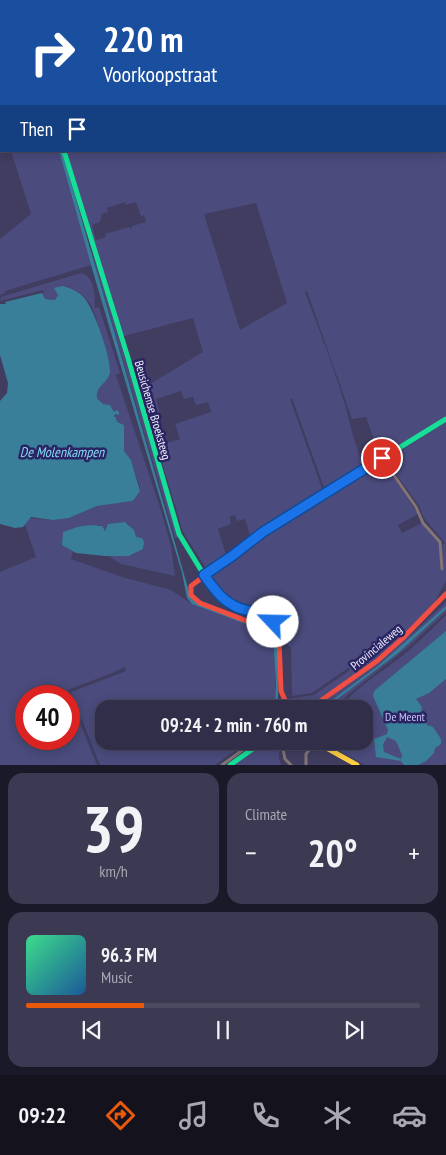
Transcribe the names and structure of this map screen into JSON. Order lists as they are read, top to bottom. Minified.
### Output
{"streets":{"main road":["Beusichemse Broeksteeg","Provincialeweg"]},"water":["De Molenkampen"],"parks":["De Meent"],"page":{"turn":["220 m","Voorkoopstraat"],"then":"Then","limit":"40","trip":"09:24 · 2 min · 760 m","tile":[["39","km/h"],"Climate"],"heat":["−","20°","+"],"song":["96.3 FM","Music"],"tabs":"09:22"}}
